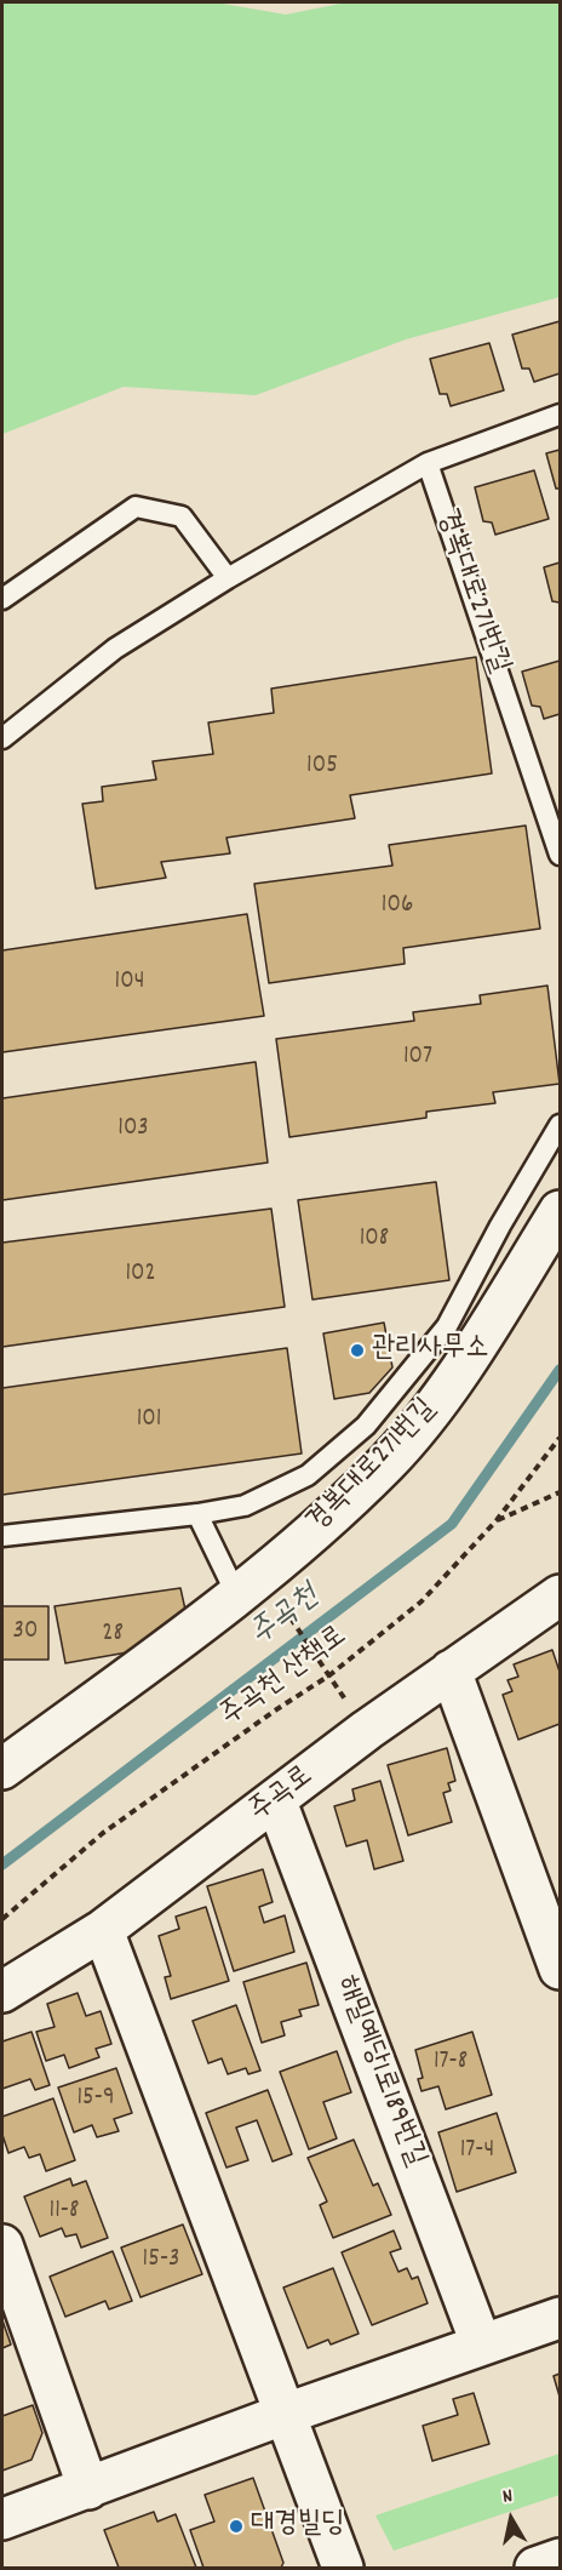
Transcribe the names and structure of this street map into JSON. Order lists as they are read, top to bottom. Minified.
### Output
{"streets":{"street":["경복대로271번길","주곡로","해밀예당1로189번길"],"path":["주곡천 산책로"]},"crossings":[["주곡로","해밀예당1로189번길"]],"water":["주곡천"],"places":["관리사무소","대경빌딩"],"house_numbers":["105","106","104","107","103","108","102","101","30","28","17-8","15-9","17-4","11-8","15-3"],"north":"top"}
